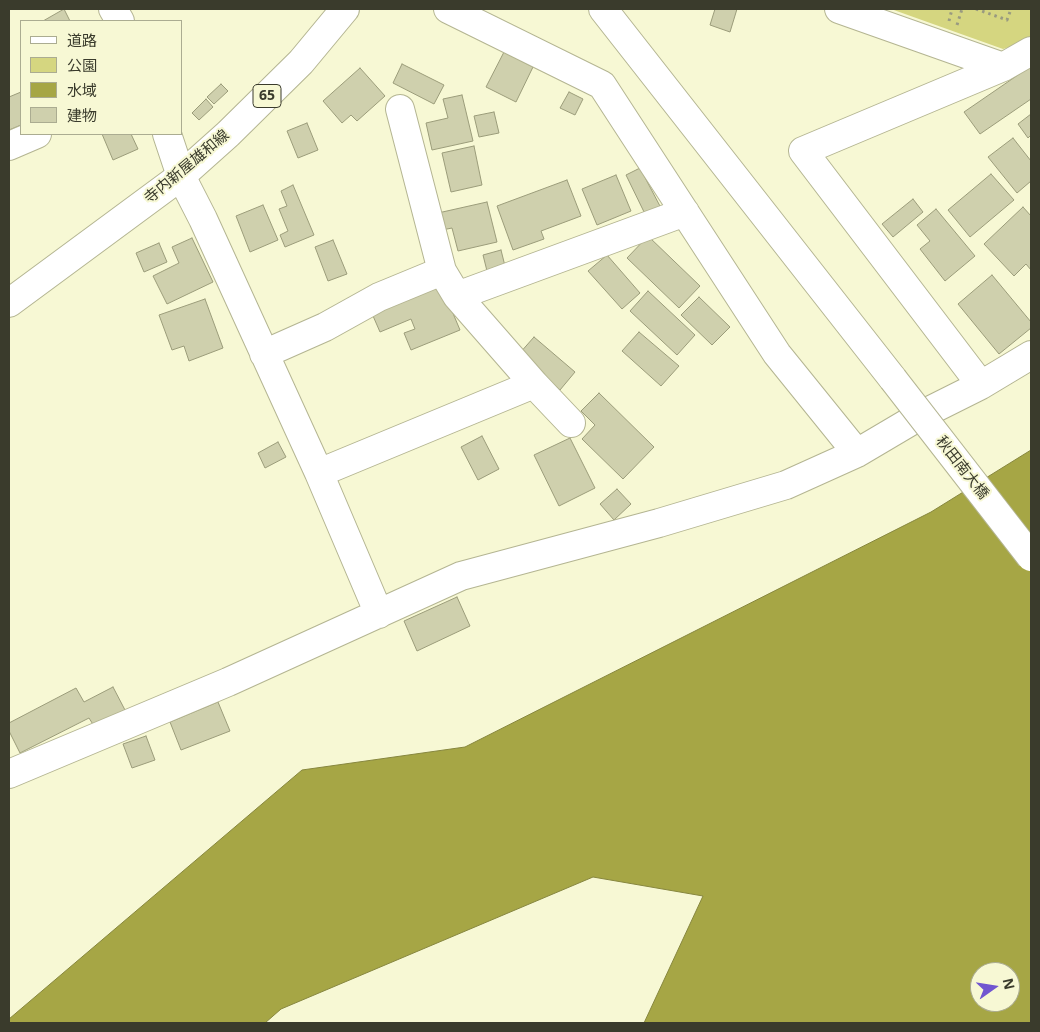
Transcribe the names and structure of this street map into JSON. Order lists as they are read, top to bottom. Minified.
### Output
{"streets":{"street":["65","寺内新屋雄和線","秋田南大橋"]},"legend":["道路","公園","水域","建物"],"north":"right"}
